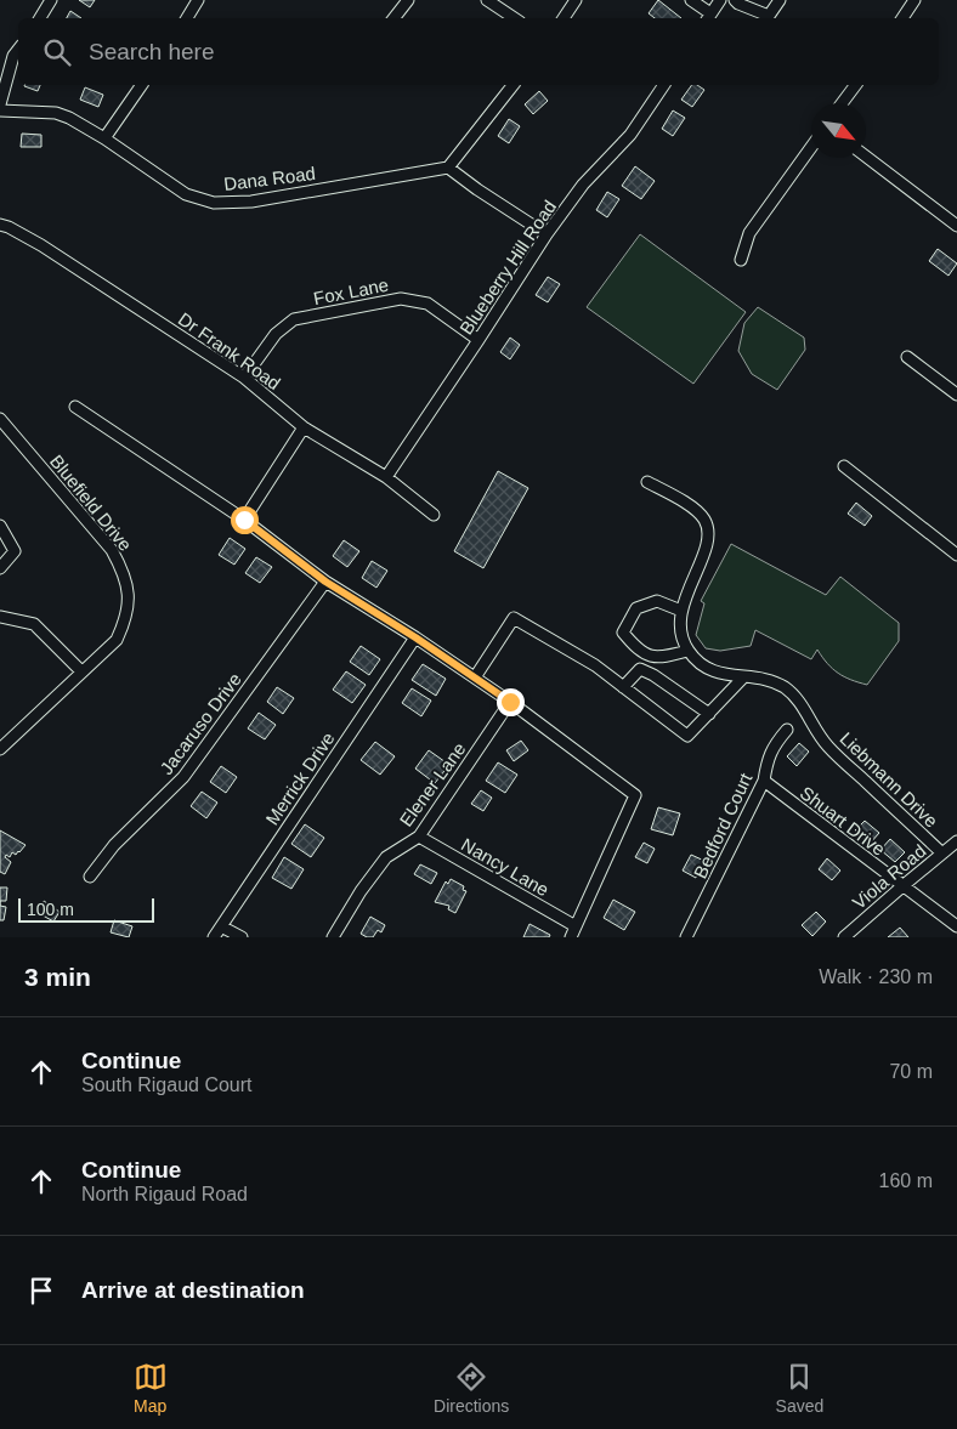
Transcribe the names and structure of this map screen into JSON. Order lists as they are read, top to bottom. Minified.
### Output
{"streets":{"street":["Dana Road","Blueberry Hill Road","Fox Lane","Dr Frank Road","Bluefield Drive","Jacaruso Drive","Merrick Drive","Liebmann Drive","Elener Lane","Shuart Drive","Bedford Court","Nancy Lane","Viola Road"]},"crossings":[["Blueberry Hill Road","Fox Lane"],["Blueberry Hill Road","Dr Frank Road"],["Fox Lane","Dr Frank Road"],["Liebmann Drive","Viola Road"],["Elener Lane","Nancy Lane"],["Shuart Drive","Bedford Court"],["Shuart Drive","Viola Road"]],"scale_bar":"100 m","north":"bottom right","page":{"search":"Search here","scale":"100 m","heading":["3 min","Walk · 230 m"],"list":[["Continue","South Rigaud Court","70 m"],["Continue","North Rigaud Road","160 m"],"Arrive at destination"],"nav":["Map","Directions","Saved"]}}
